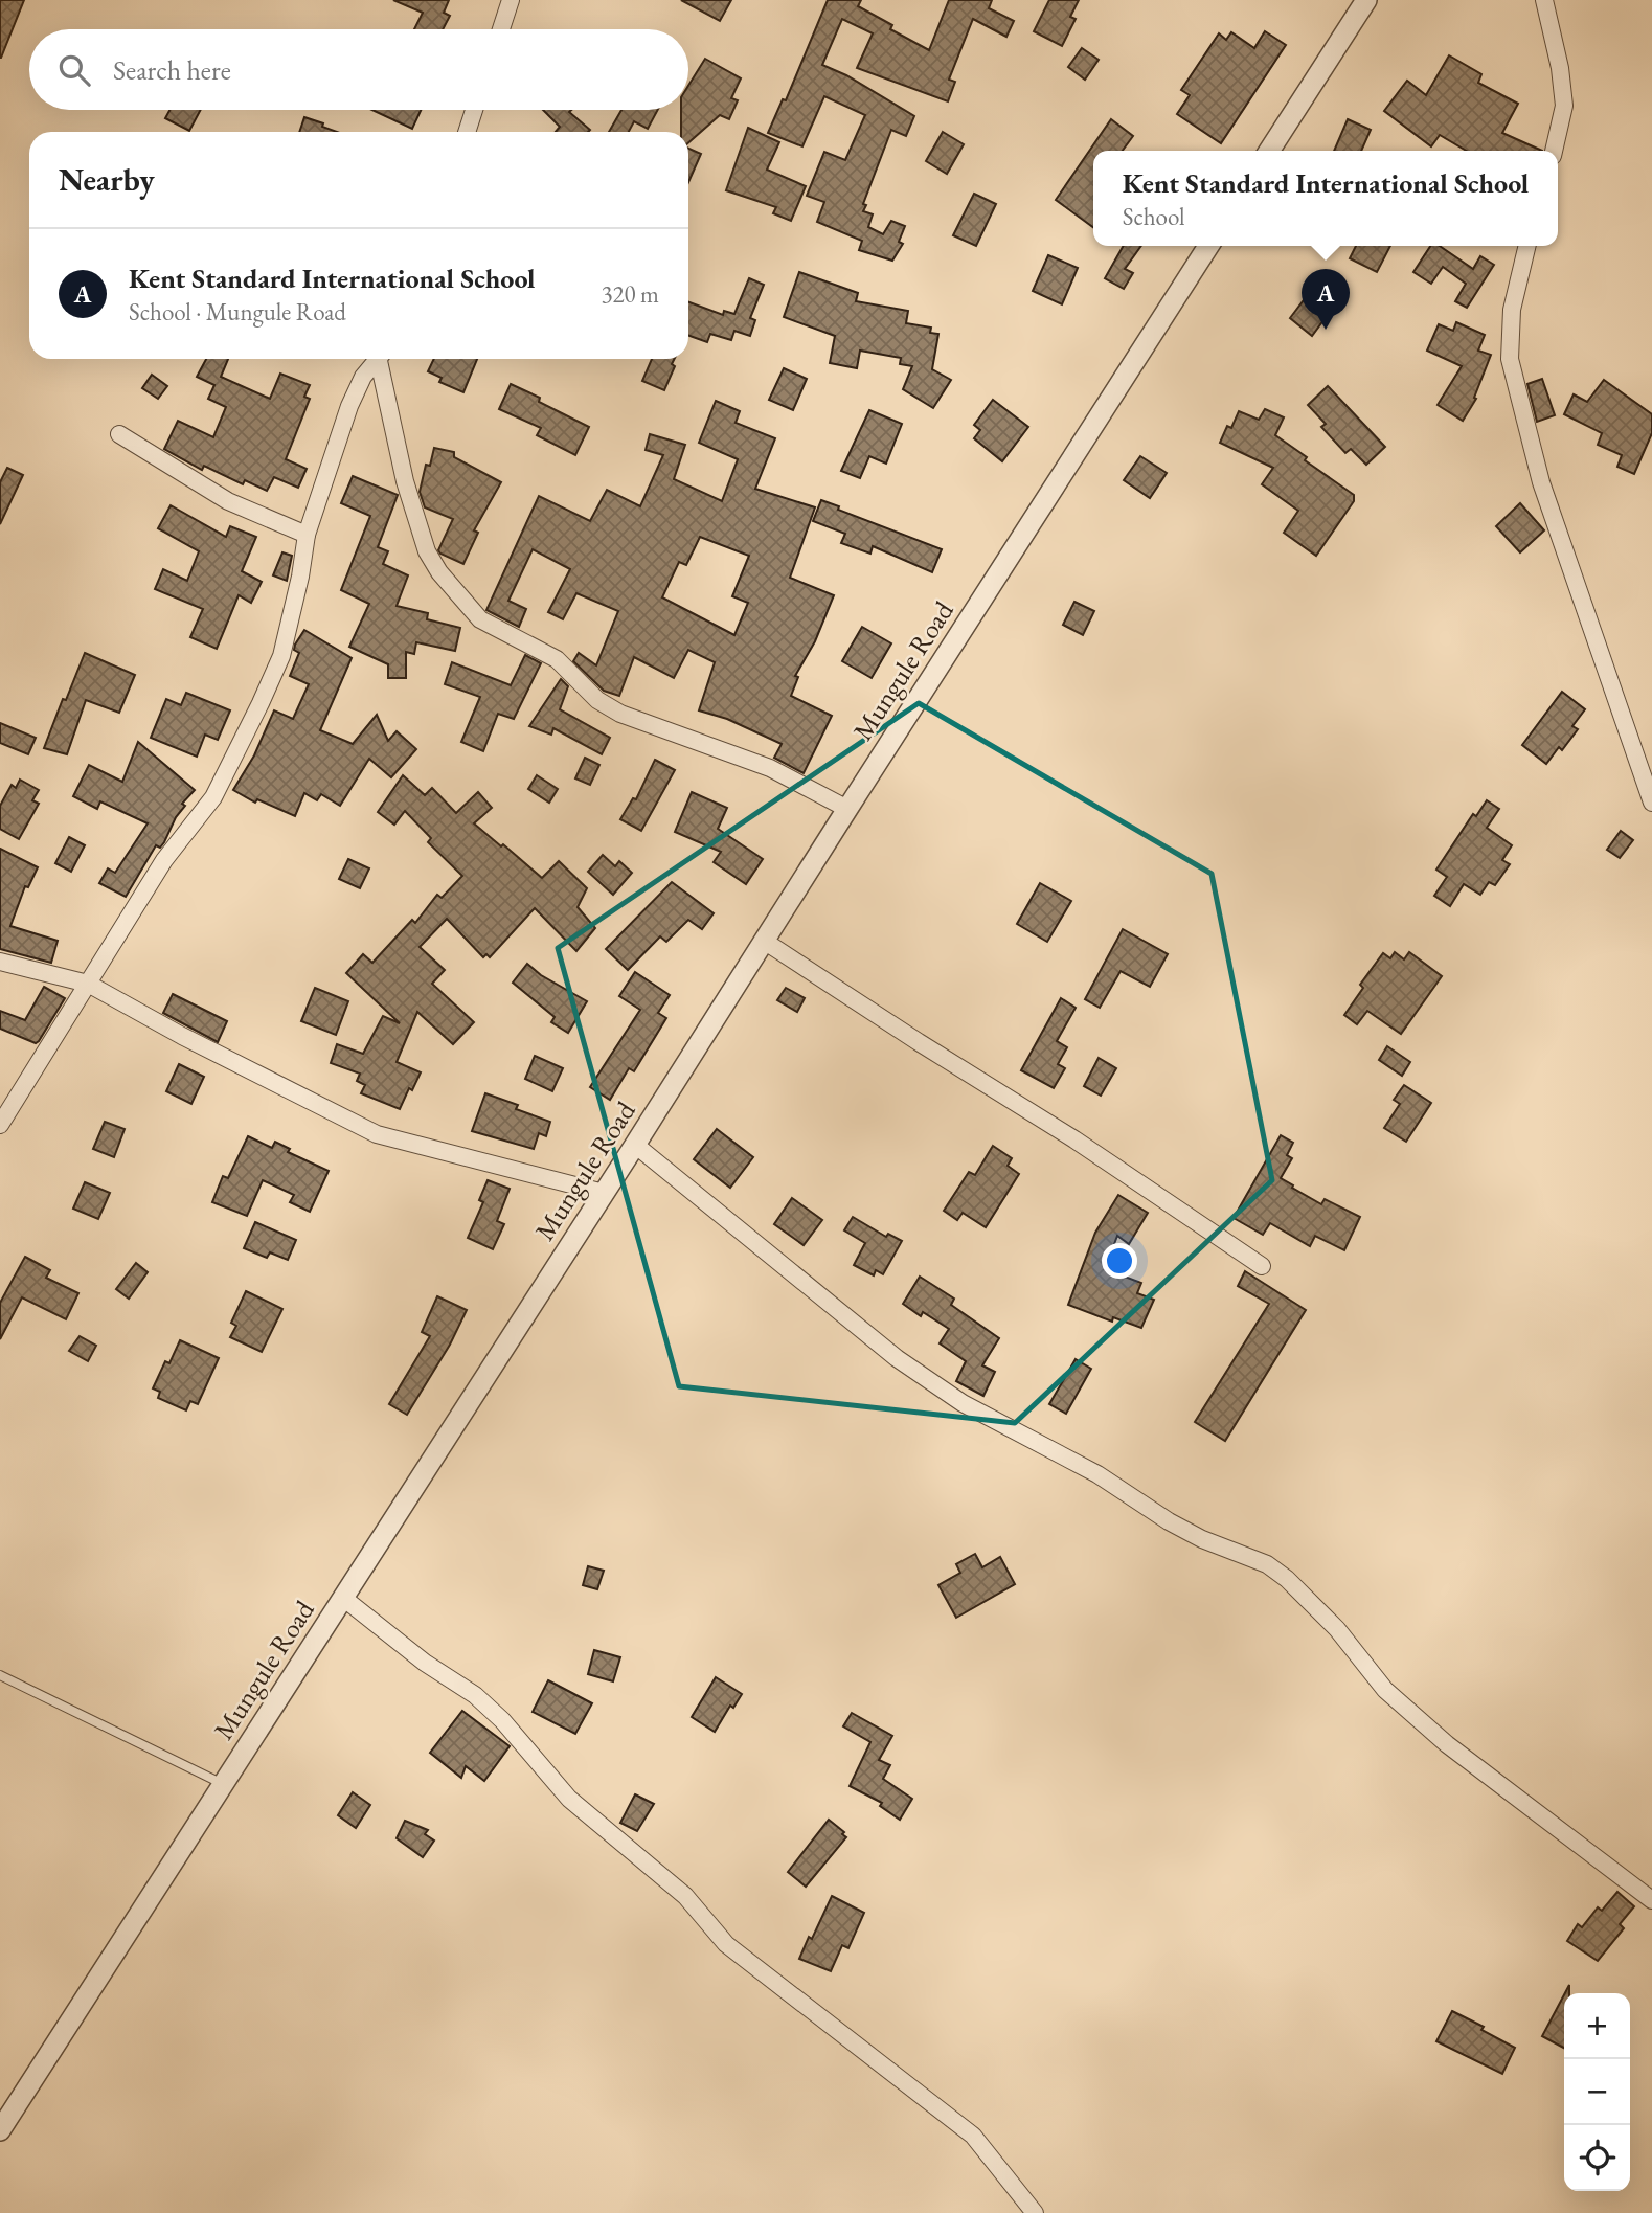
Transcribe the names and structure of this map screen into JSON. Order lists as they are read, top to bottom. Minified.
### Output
{"streets":{"street":["Mungule Road"]},"page":{"search":"Search here","heading":"Nearby","popup":["Kent Standard International School","School"],"list":[{"mark":"A","name":"Kent Standard International School","note":"School · Mungule Road","value":"320 m"}],"pins":"A","map_buttons":["+","−"]}}
